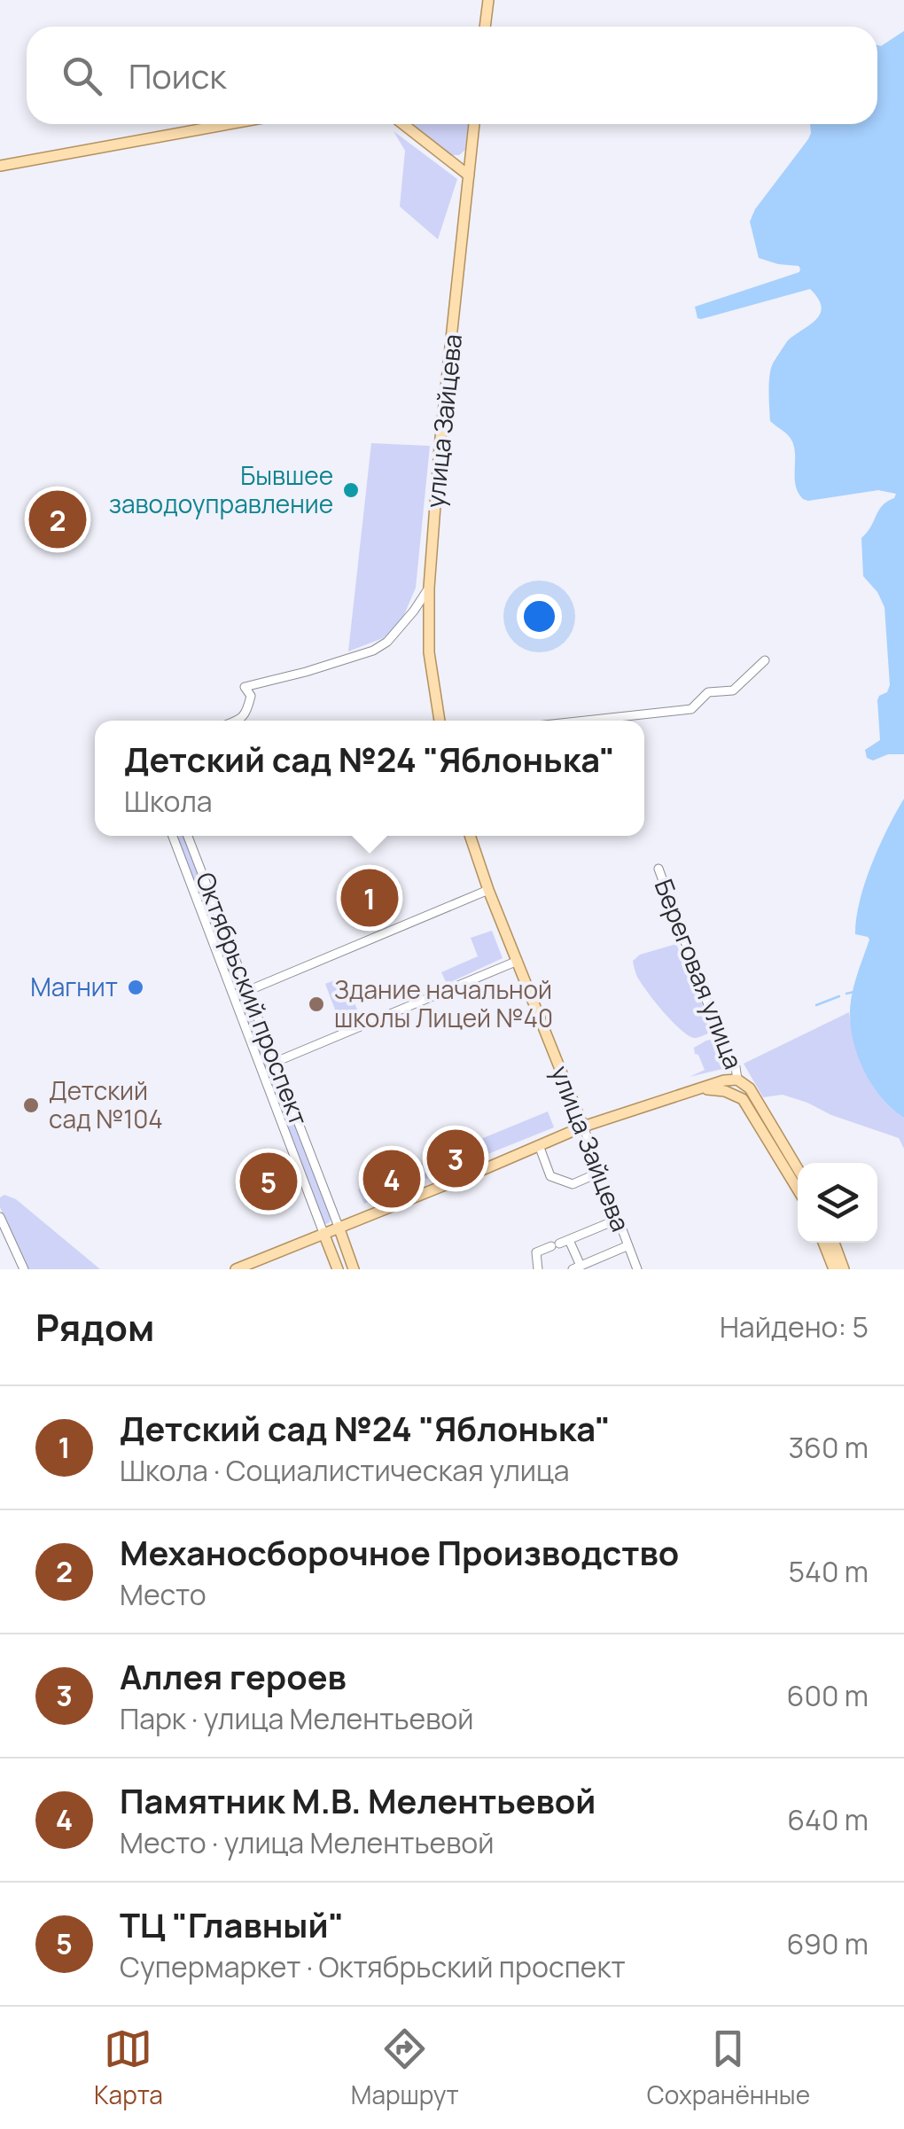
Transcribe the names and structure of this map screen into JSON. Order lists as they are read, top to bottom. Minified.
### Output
{"streets":{"main road":["улица Зайцева","Октябрьский проспект"],"street":["Береговая улица"]},"places":["Бывшее заводоуправление","Магнит","Здание начальной школы Лицей №40","Детский сад №104"],"page":{"search":"Поиск","pins":["2","1","3","4","5"],"popup":["Детский сад №24 \"Яблонька\"","Школа"],"heading":["Рядом","Найдено: 5"],"list":[{"mark":"1","name":"Детский сад №24 \"Яблонька\"","note":"Школа · Социалистическая улица","value":"360 m"},{"mark":"2","name":"Механосборочное Производство","note":"Место","value":"540 m"},{"mark":"3","name":"Аллея героев","note":"Парк · улица Мелентьевой","value":"600 m"},{"mark":"4","name":"Памятник М.В. Мелентьевой","note":"Место · улица Мелентьевой","value":"640 m"},{"mark":"5","name":"ТЦ \"Главный\"","note":"Супермаркет · Октябрьский проспект","value":"690 m"}],"nav":["Карта","Маршрут","Сохранённые"]}}
